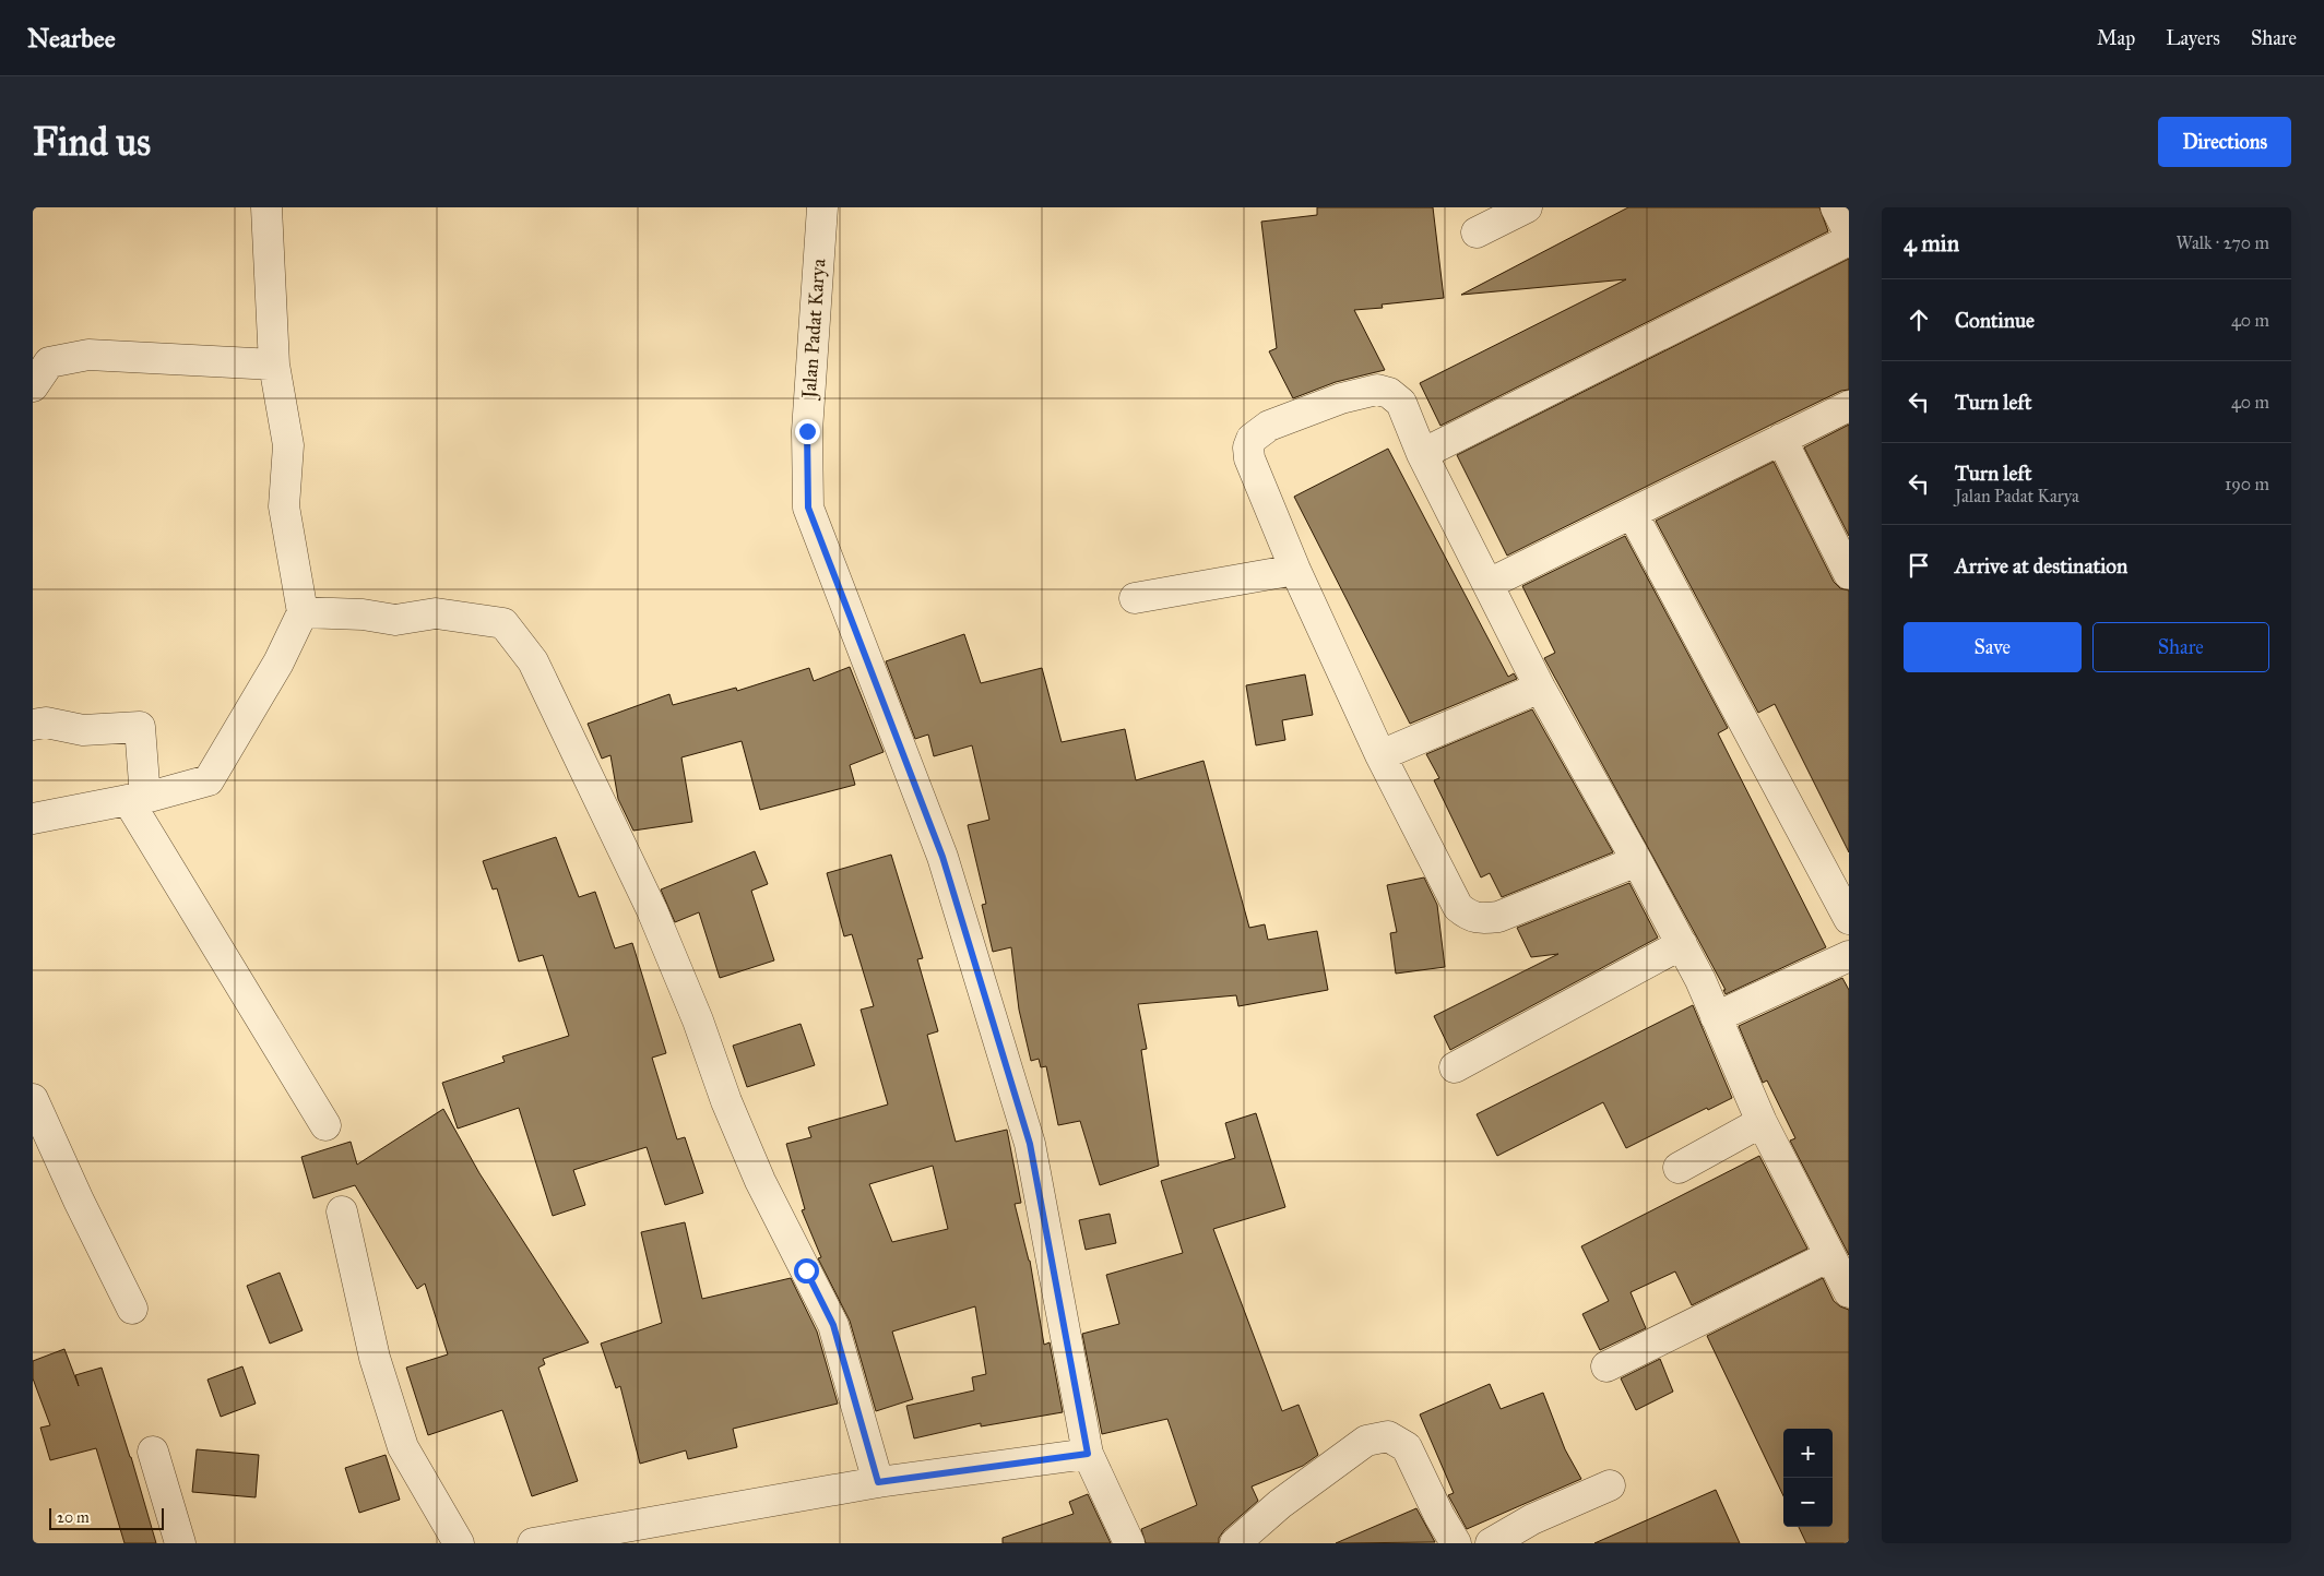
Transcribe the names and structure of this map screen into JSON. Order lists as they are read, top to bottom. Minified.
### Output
{"streets":{"street":["Jalan Padat Karya"]},"scale_bar":"20 m","page":{"header":"Nearbee","nav":["Map","Layers","Share"],"buttons":["Directions",["Save","Share"]],"title":"Find us","heading":["4 min","Walk · 270 m"],"list":[["Continue","40 m"],["Turn left","40 m"],["Turn left","Jalan Padat Karya","190 m"],"Arrive at destination"],"map_buttons":["+","−"],"scale":"20 m"}}
